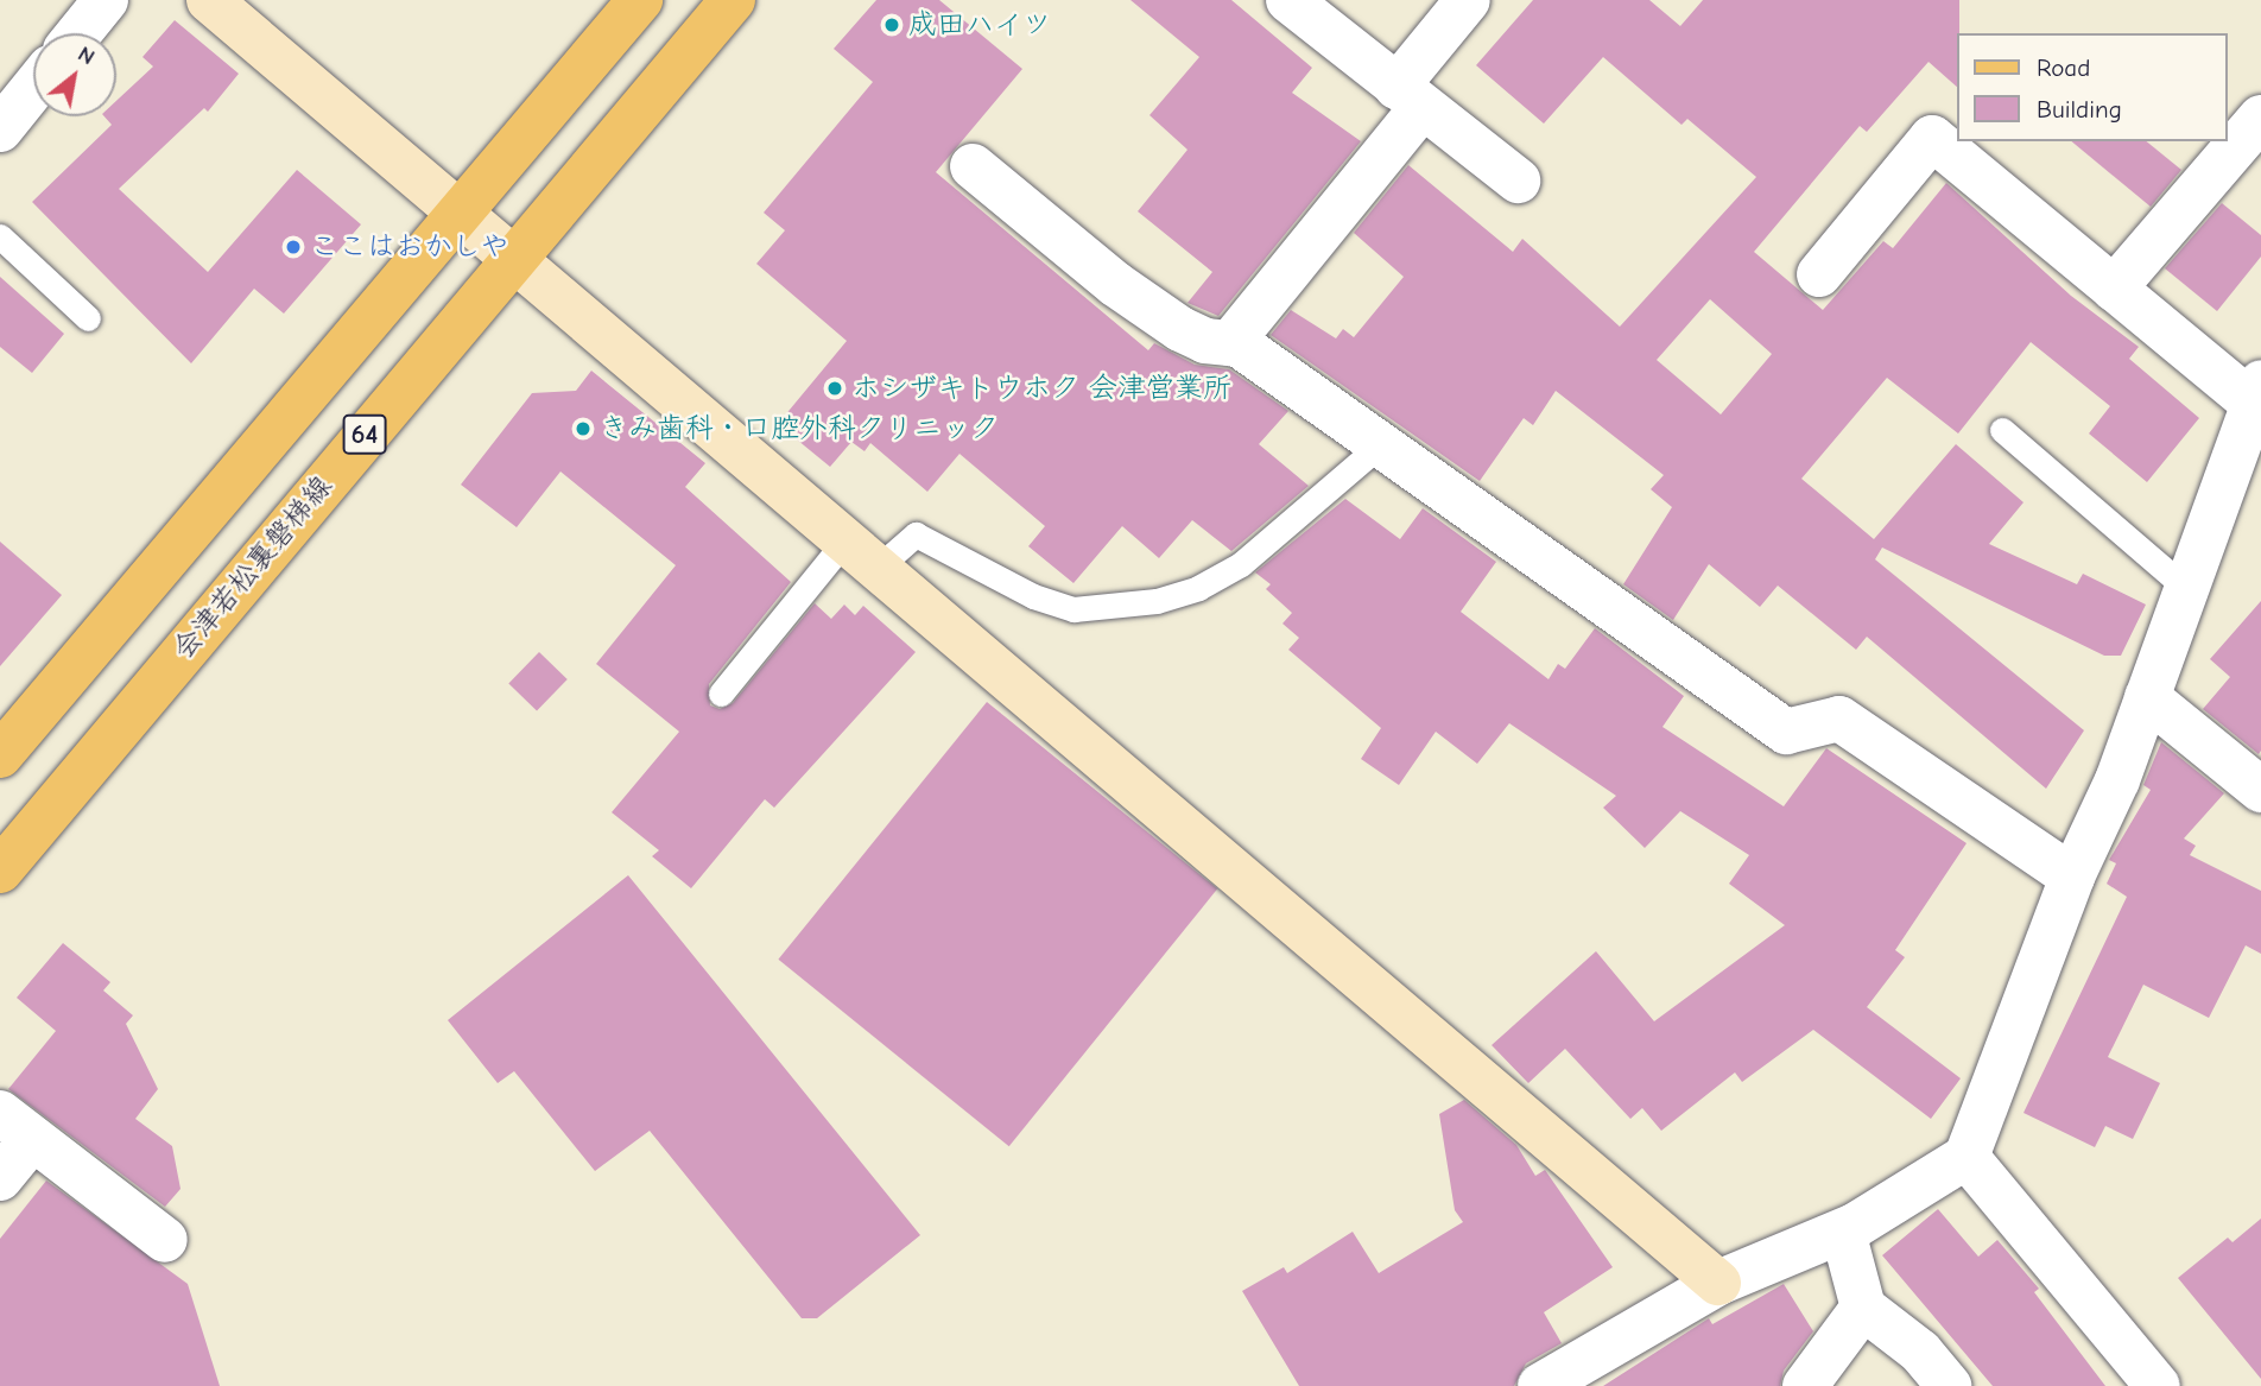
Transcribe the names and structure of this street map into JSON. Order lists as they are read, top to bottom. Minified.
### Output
{"streets":{"main road":["64","会津若松裏磐梯線"]},"places":["成田ハイツ","ここはおかしや","ホシザキトウホク 会津営業所","きみ歯科・口腔外科クリニック"],"legend":["Road","Building"],"north":"top right"}
